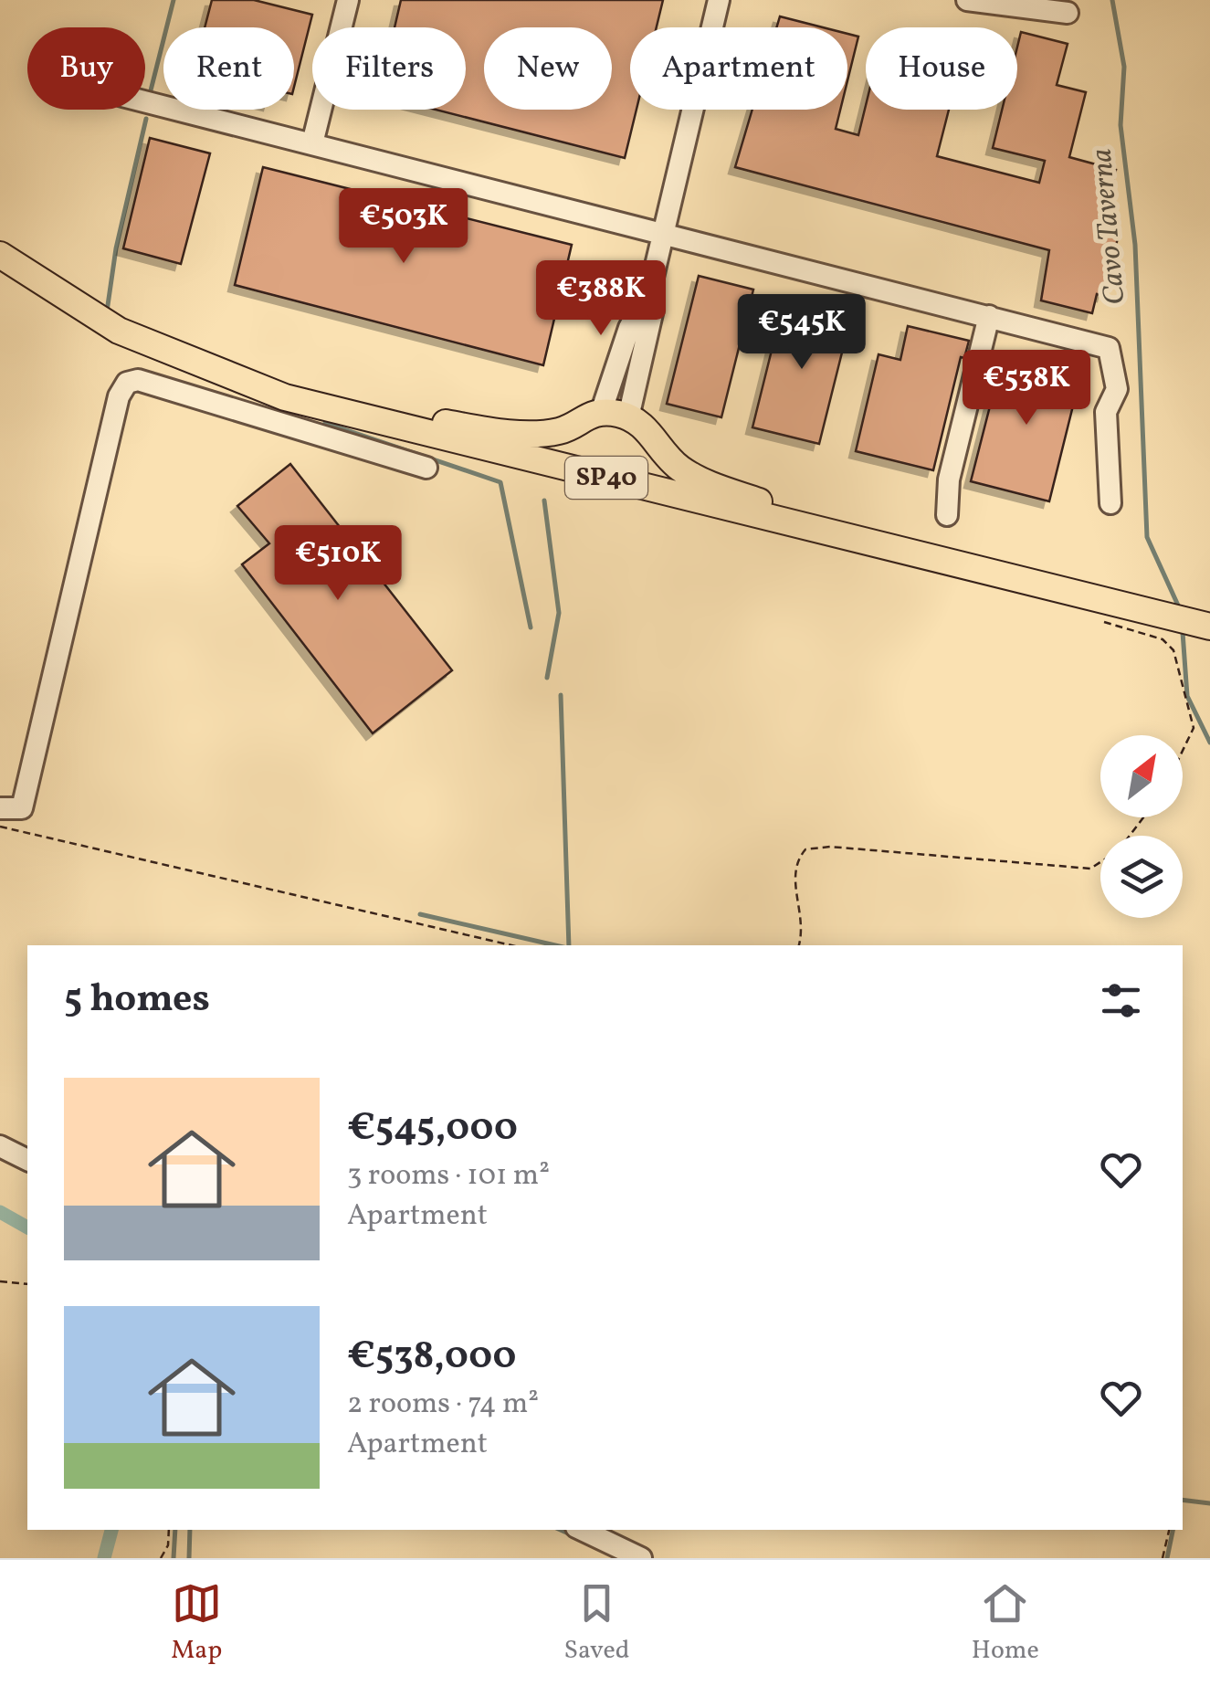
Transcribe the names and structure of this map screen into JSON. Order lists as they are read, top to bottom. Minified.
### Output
{"streets":{"main road":["SP40"]},"water":["Cavo Taverna"],"north":"top right","page":{"chip":["Buy","Rent","Filters","New","Apartment","House"],"price":["€503K","€388K","€545K","€538K","€510K"],"heading":"5 homes","list":[{"name":"€545,000","note":"3 rooms · 101 m² · Apartment"},{"name":"€538,000","note":"2 rooms · 74 m² · Apartment"}],"tabs":["Map","Saved","Home"]}}
